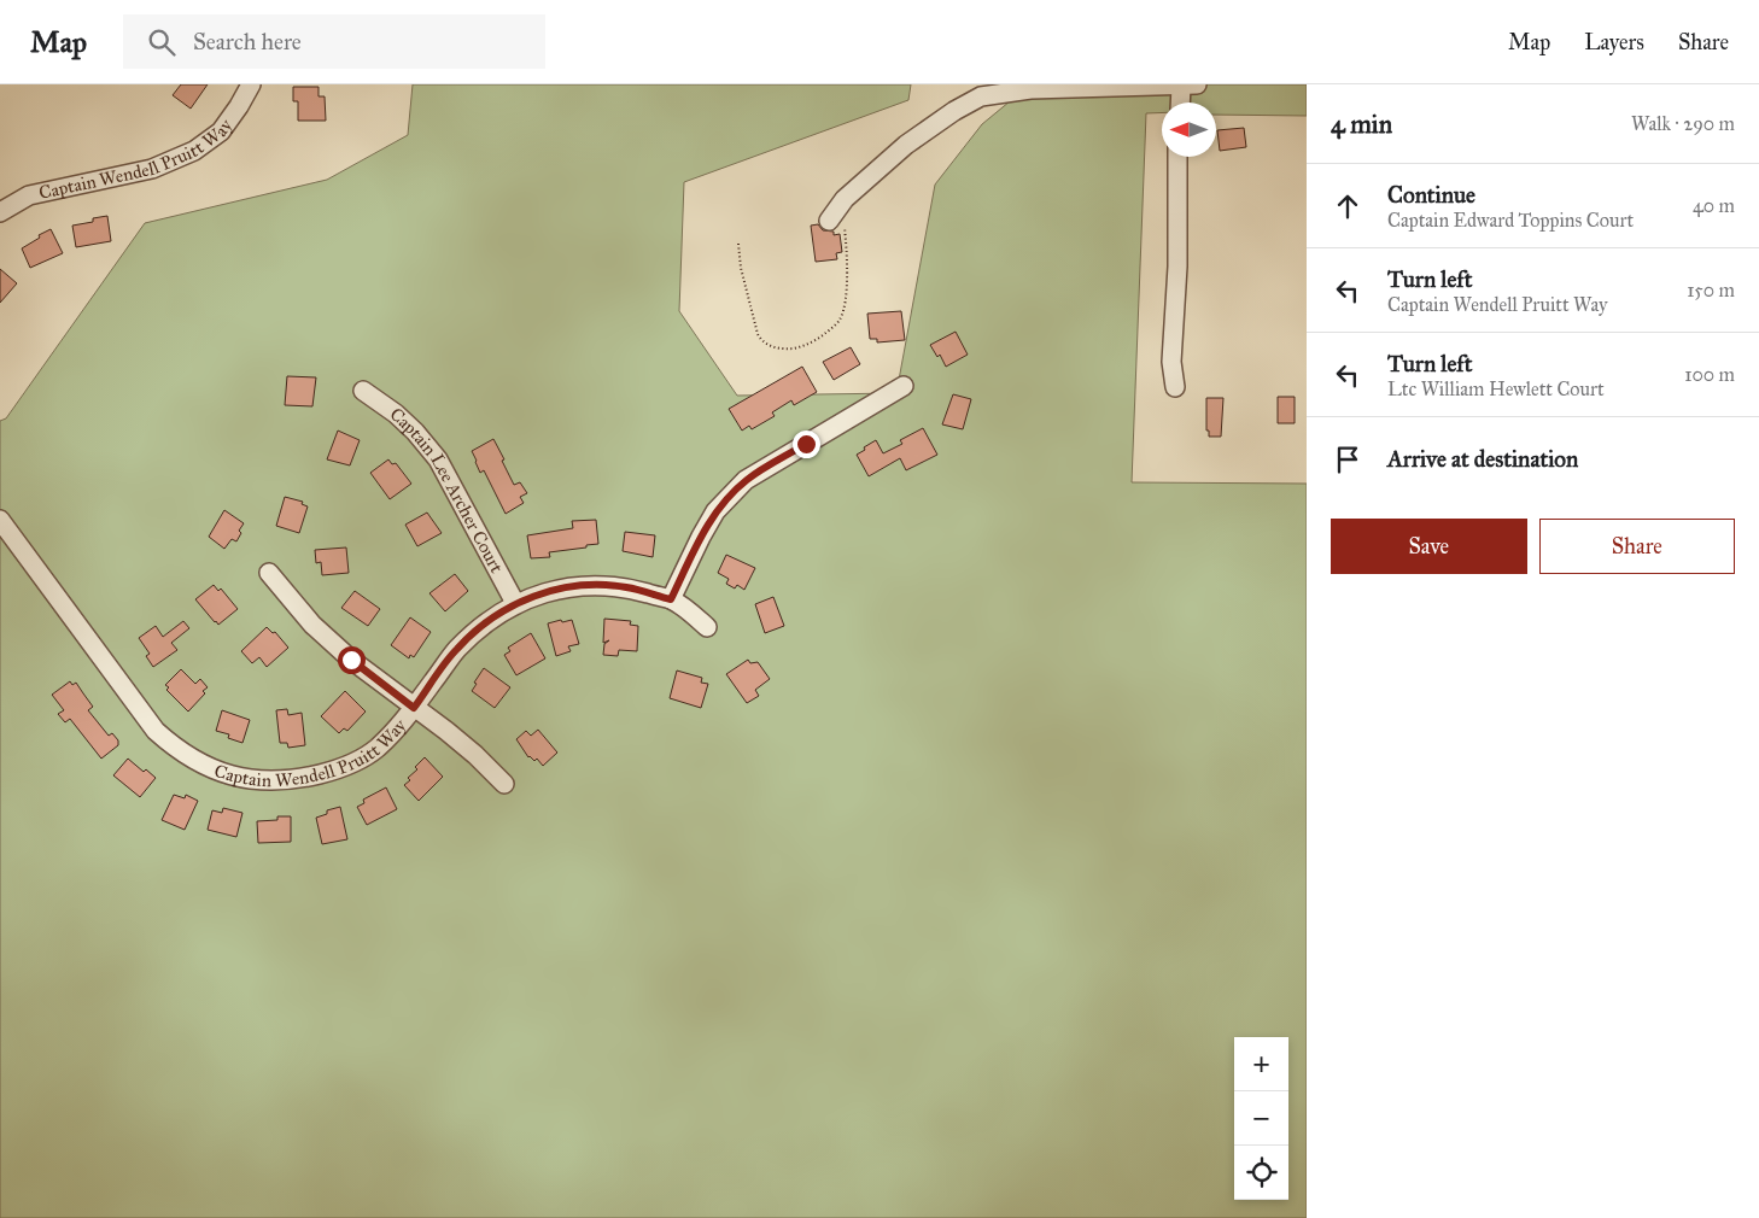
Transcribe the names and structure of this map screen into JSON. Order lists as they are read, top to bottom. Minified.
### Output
{"streets":{"street":["Captain Wendell Pruitt Way","Captain Lee Archer Court"]},"crossings":[["Captain Wendell Pruitt Way","Captain Lee Archer Court"]],"north":"left","page":{"header":"Map","search":"Search here","nav":["Map","Layers","Share"],"heading":["4 min","Walk · 290 m"],"list":[["Continue","Captain Edward Toppins Court","40 m"],["Turn left","Captain Wendell Pruitt Way","150 m"],["Turn left","Ltc William Hewlett Court","100 m"],"Arrive at destination"],"buttons":["Save","Share"],"map_buttons":["+","−"]}}
